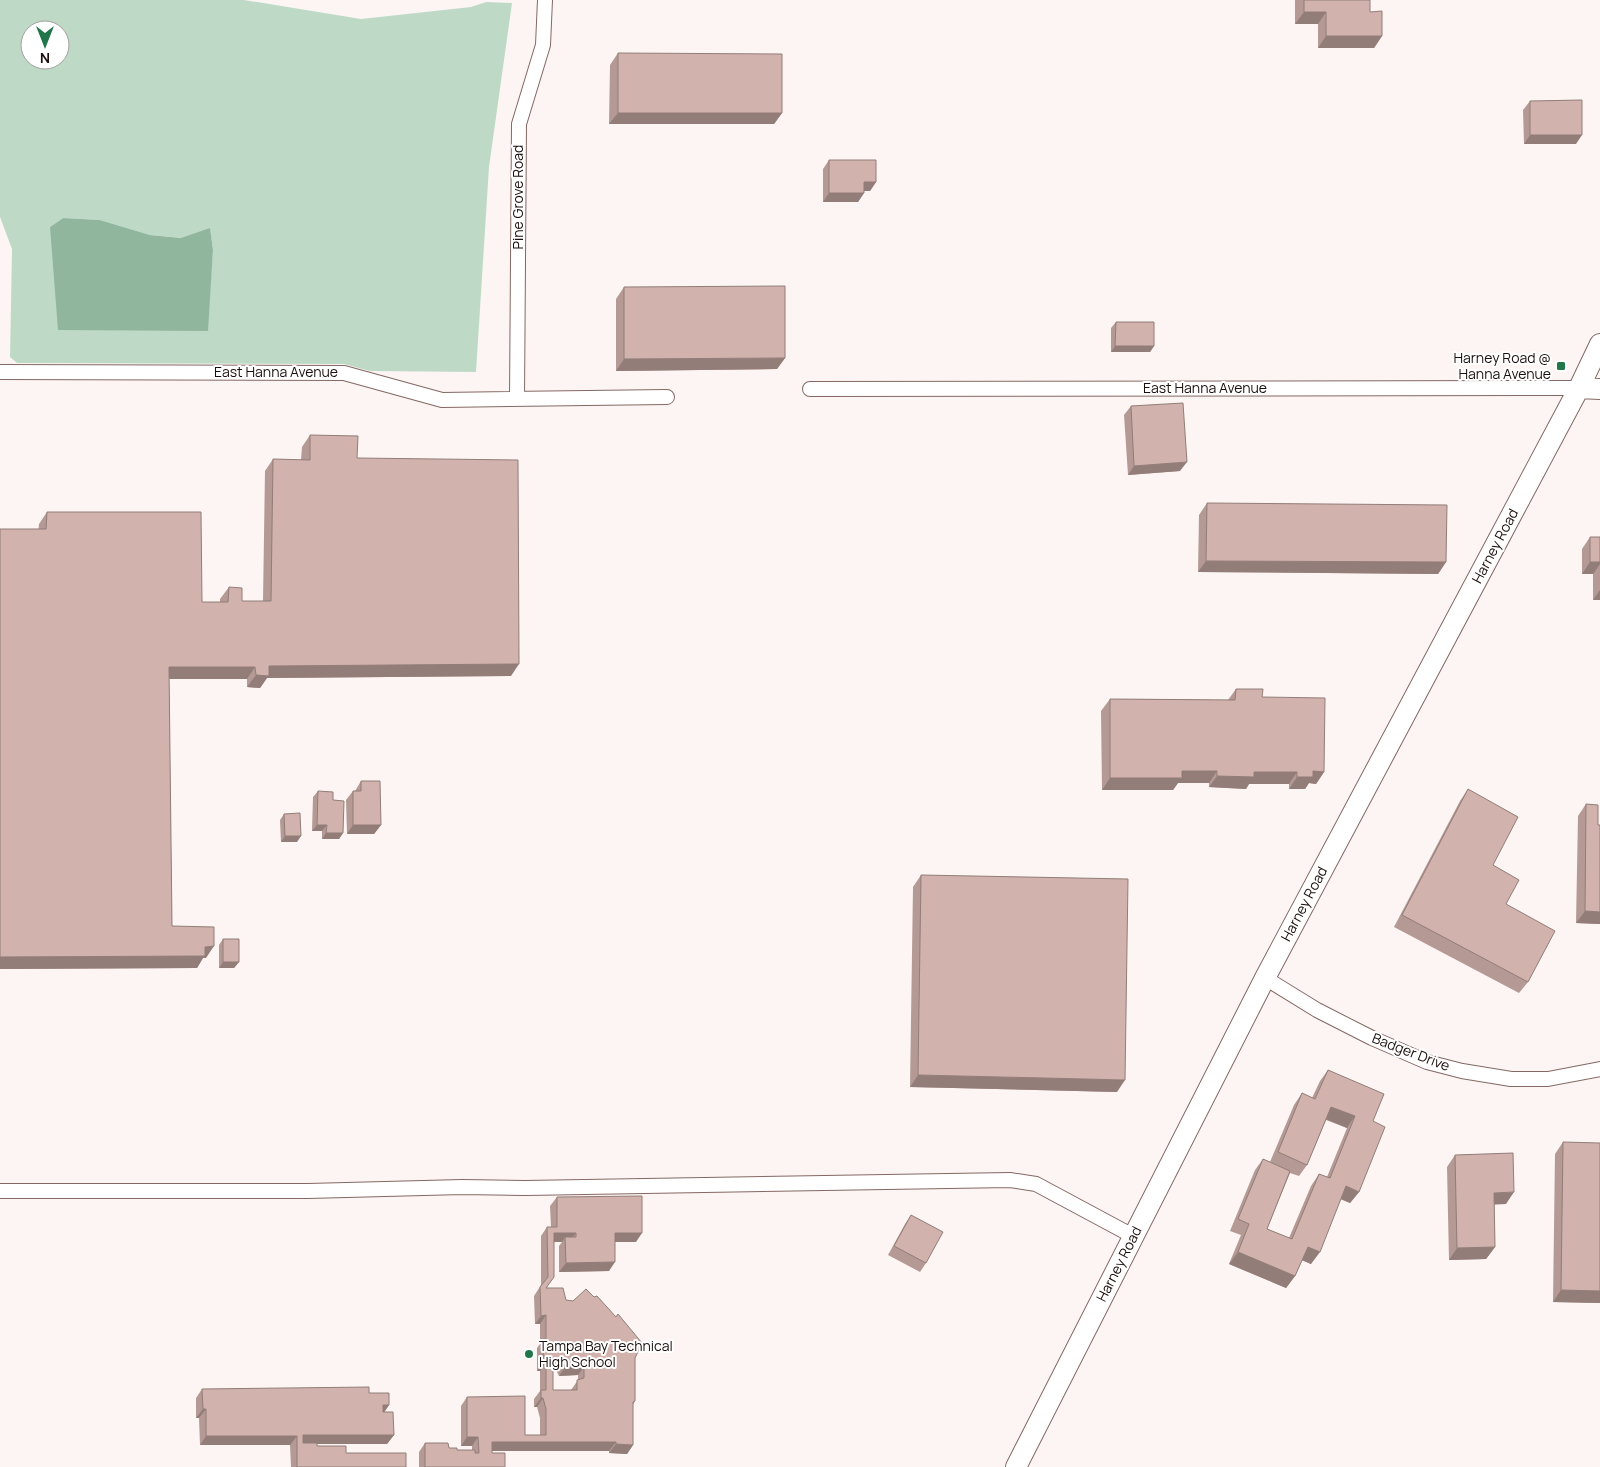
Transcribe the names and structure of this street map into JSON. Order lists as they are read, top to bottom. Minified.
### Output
{"streets":{"street":["Pine Grove Road","East Hanna Avenue","Harney Road","Badger Drive"]},"crossings":[["Pine Grove Road","East Hanna Avenue"],["East Hanna Avenue","Harney Road"],["Harney Road","Badger Drive"]],"places":{"transit":["Harney Road @ Hanna Avenue"],"other":["Tampa Bay Technical High School"]},"north":"bottom"}
